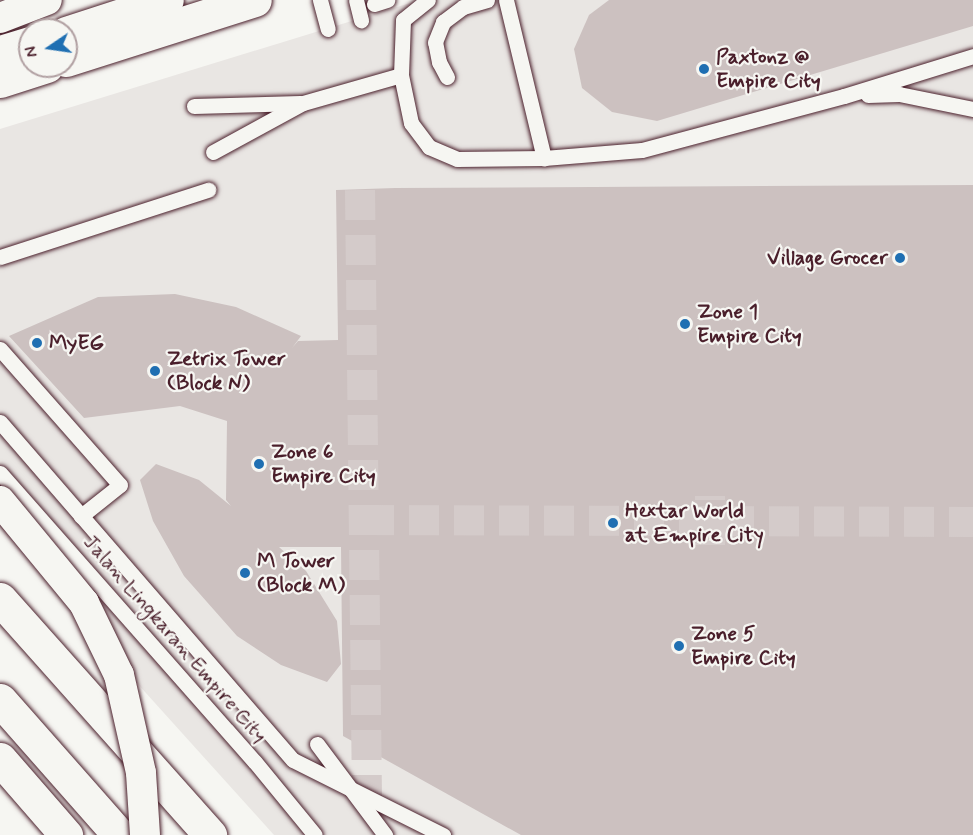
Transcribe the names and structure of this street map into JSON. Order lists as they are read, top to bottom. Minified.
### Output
{"streets":{"lane":["Jalan Lingkaran Empire City"]},"places":["Paxtonz @ Empire City","Village Grocer","Zone 1 Empire City","MyEG","Zetrix Tower (Block N)","Zone 6 Empire City","Hextar World at Empire City","M Tower (Block M)","Zone 5 Empire City"],"north":"left"}
